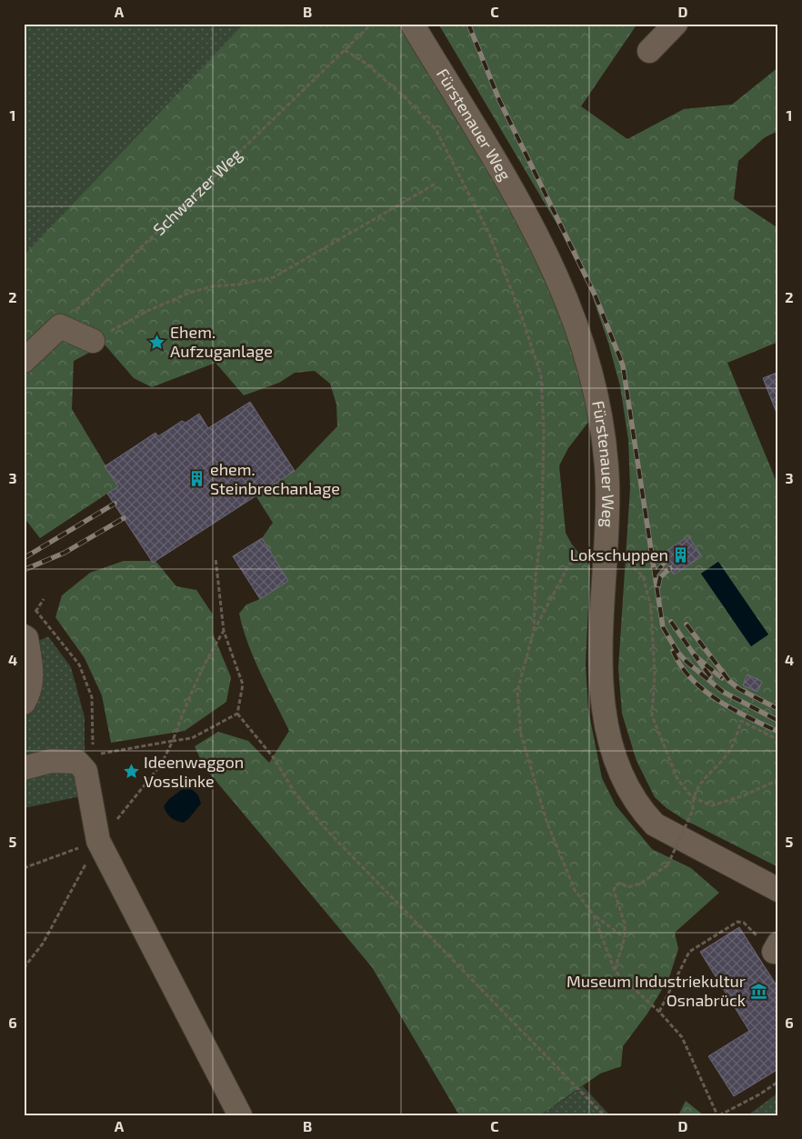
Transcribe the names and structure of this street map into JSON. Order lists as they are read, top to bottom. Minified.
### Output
{"streets":{"street":["Fürstenauer Weg"],"path":["Schwarzer Weg"]},"places":{"place":["Ehem. Aufzuganlage","Ideenwaggon Vosslinke"],"building":["ehem. Steinbrechanlage","Lokschuppen"],"museum":["Museum Industriekultur Osnabrück"]},"grid":{"columns":["A","B","C","D"],"rows":["1","2","3","4","5","6"]}}
